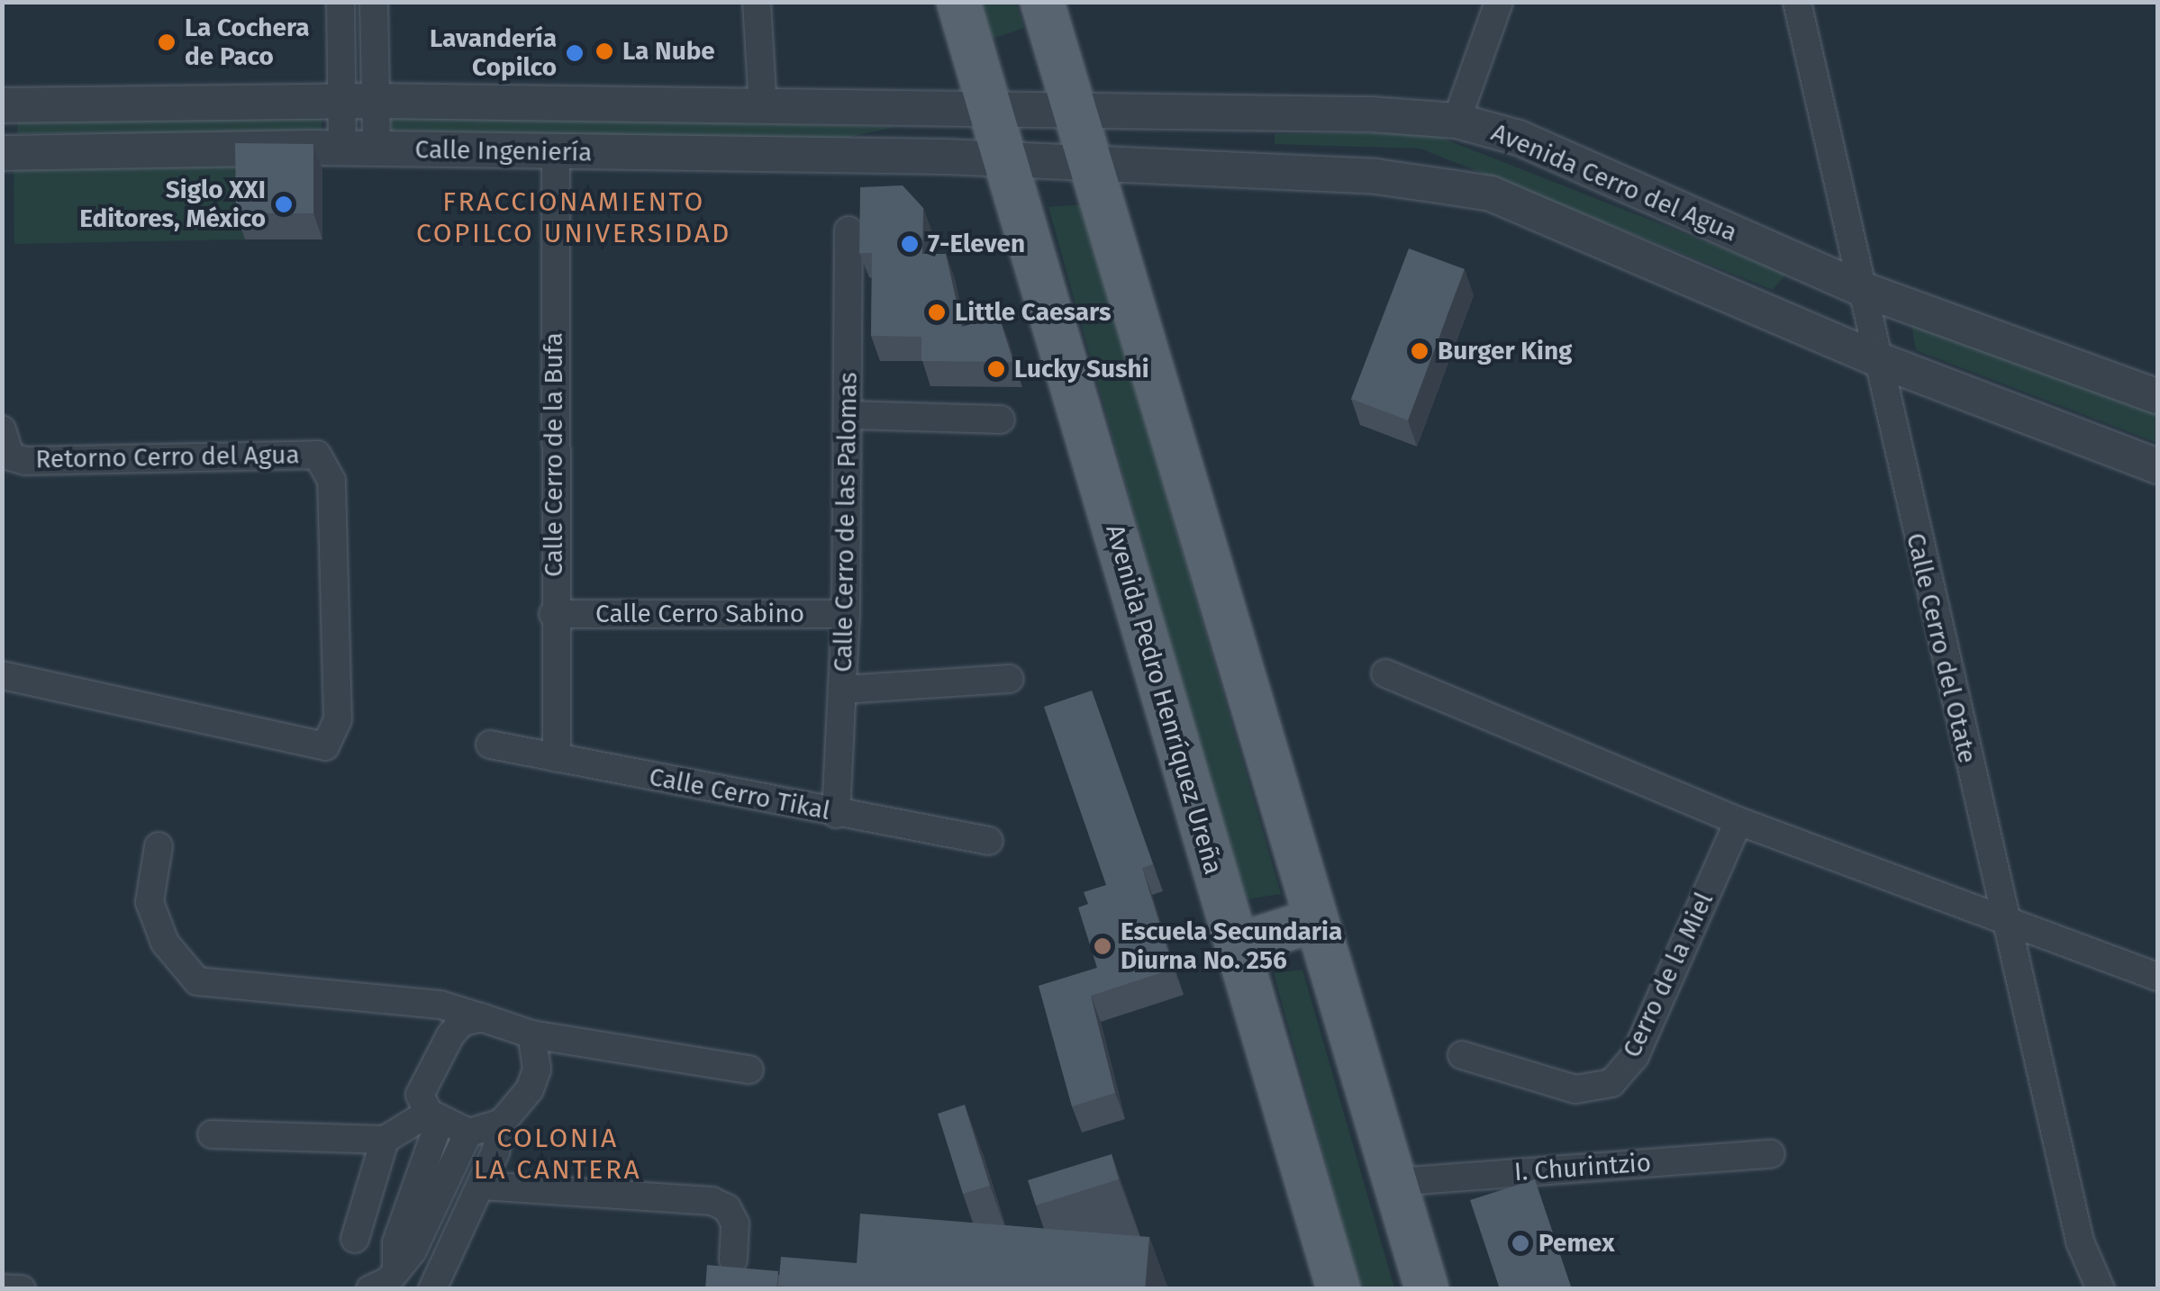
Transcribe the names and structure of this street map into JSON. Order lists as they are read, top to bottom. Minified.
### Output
{"streets":{"main road":["Avenida Pedro Henríquez Ureña"],"street":["Calle Ingeniería","Avenida Cerro del Agua","Calle Cerro de la Bufa","Retorno Cerro del Agua","Calle Cerro de las Palomas","Calle Cerro Sabino","Calle Cerro del Otate","Calle Cerro Tikal","Cerro de la Miel","I. Churintzio"]},"crossings":[["Calle Ingeniería","Avenida Cerro del Agua"],["Calle Ingeniería","Calle Cerro de la Bufa"],["Calle Ingeniería","Avenida Pedro Henríquez Ureña"],["Avenida Cerro del Agua","Calle Cerro del Otate"],["Avenida Cerro del Agua","Avenida Pedro Henríquez Ureña"],["Calle Cerro de la Bufa","Calle Cerro Sabino"],["Calle Cerro de la Bufa","Calle Cerro Tikal"],["Calle Cerro de las Palomas","Calle Cerro Sabino"],["Calle Cerro de las Palomas","Calle Cerro Tikal"]],"districts":["FRACCIONAMIENTO COPILCO UNIVERSIDAD","COLONIA LA CANTERA"],"places":["La Cochera de Paco","La Nube","Lavandería Copilco","Siglo XXI Editores, México","7-Eleven","Little Caesars","Burger King","Lucky Sushi","Escuela Secundaria Diurna No. 256","Pemex"]}
